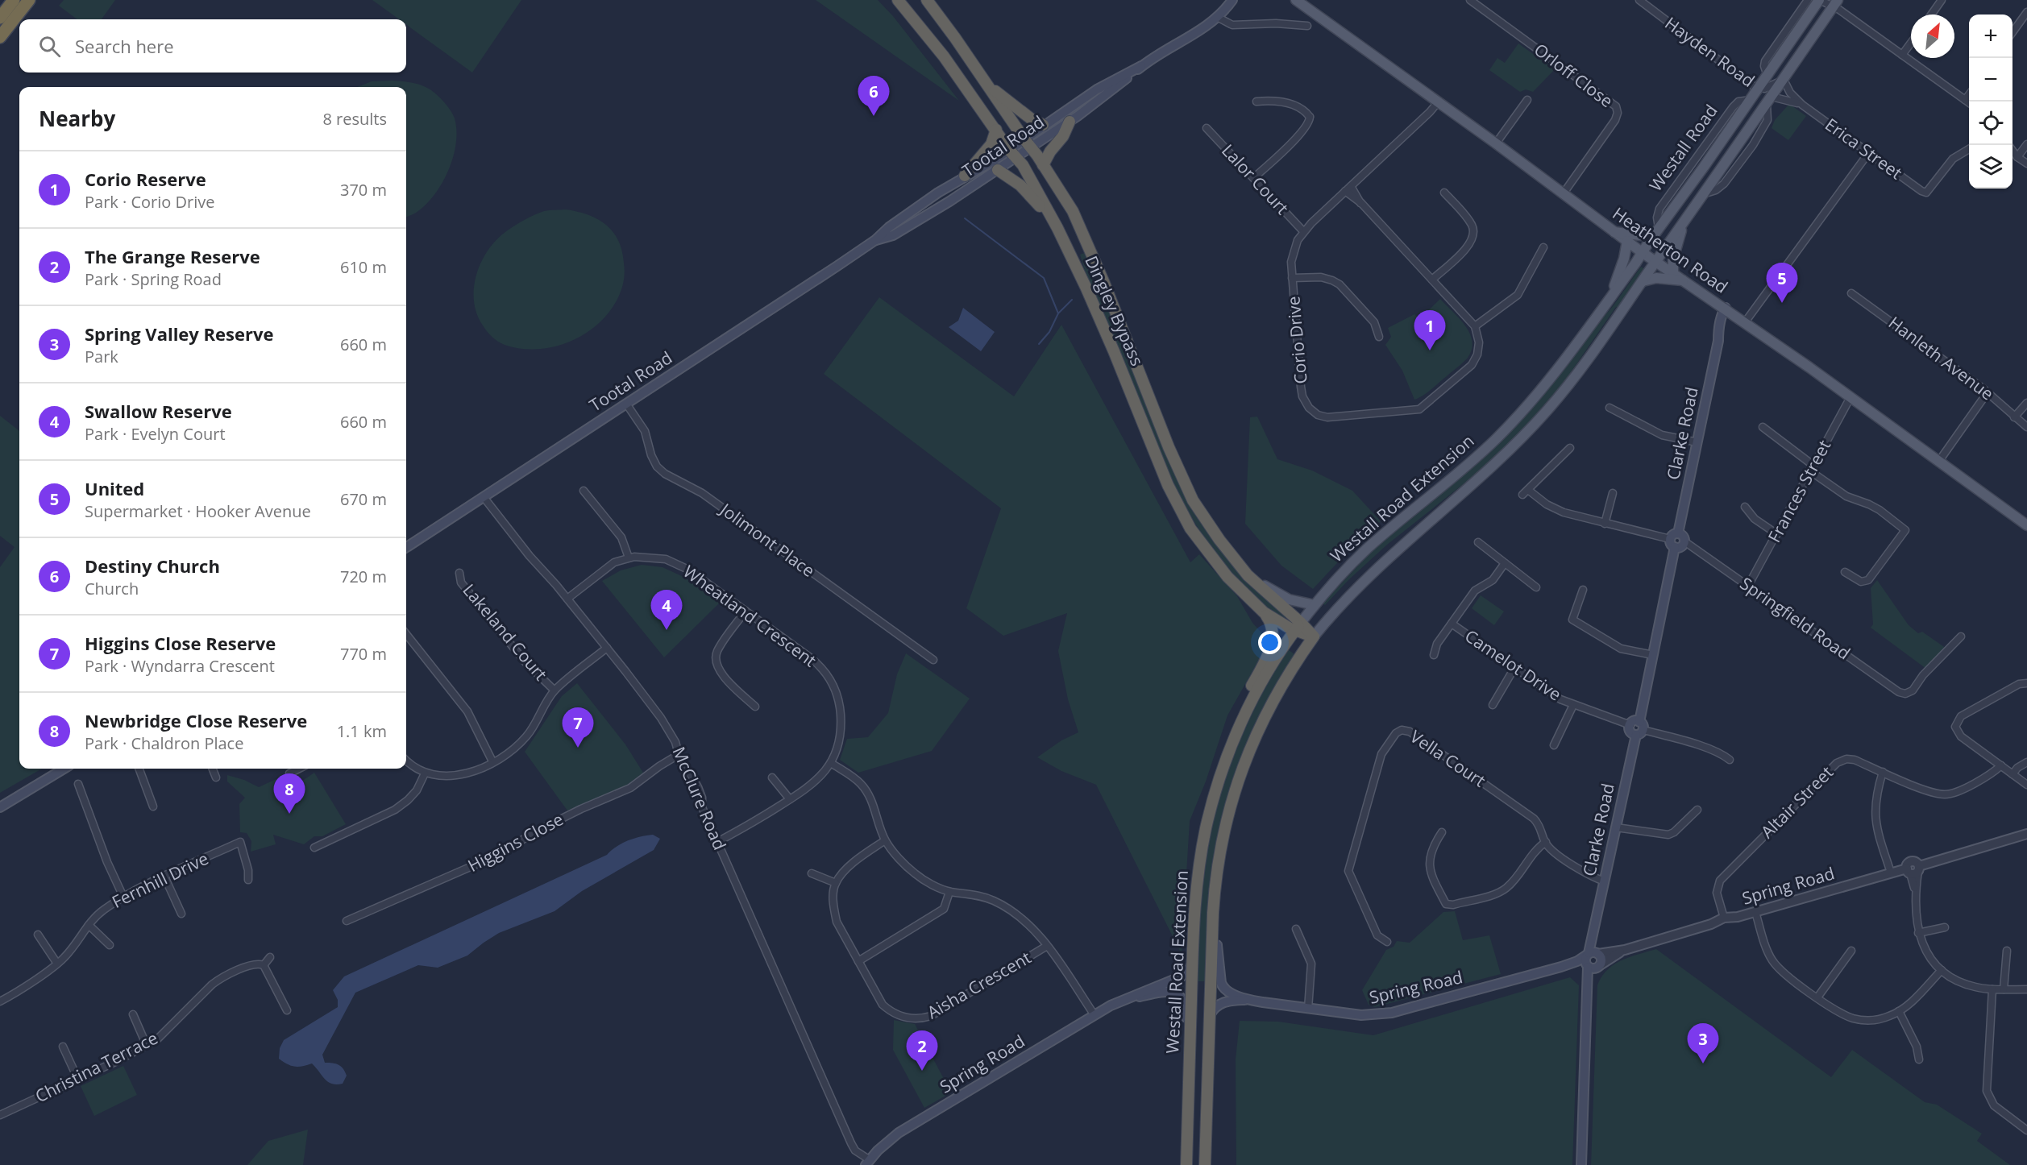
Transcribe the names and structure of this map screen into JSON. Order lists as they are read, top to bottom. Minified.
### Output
{"streets":{"highway":["Dingley Bypass","Westall Road Extension"],"main road":["Tootal Road","Westall Road","Heatherton Road","Clarke Road","Spring Road"],"street":["Hayden Road","Orloff Close","Erica Street","Lalor Court","Corio Drive","Hanleth Avenue","Frances Street","Jolimont Place","Wheatland Crescent","Springfield Road","Lakeland Court","Camelot Drive","Vella Court","McClure Road","Altair Street","Higgins Close","Fernhill Drive","Aisha Crescent","Christina Terrace"]},"crossings":[["Hayden Road","Westall Road"],["Hayden Road","Erica Street"],["Orloff Close","Heatherton Road"],["Tootal Road","Dingley Bypass"],["Tootal Road","Jolimont Place"],["Tootal Road","McClure Road"],["Westall Road","Heatherton Road"],["Westall Road","Westall Road Extension"],["Lalor Court","Corio Drive"],["Heatherton Road","Corio Drive"],["Heatherton Road","Clarke Road"],["Heatherton Road","Frances Street"],["Heatherton Road","Westall Road Extension"],["Dingley Bypass","Westall Road Extension"],["Clarke Road","Springfield Road"],["Clarke Road","Vella Court"],["Clarke Road","Spring Road"],["Frances Street","Springfield Road"],["Westall Road Extension","Spring Road"],["Wheatland Crescent","McClure Road"],["McClure Road","Higgins Close"],["McClure Road","Spring Road"],["Altair Street","Spring Road"]],"north":"top right","page":{"map_buttons":["+","−"],"search":"Search here","pins":["6","5","1","4","7","8","3","2"],"heading":["Nearby","8 results"],"list":[{"mark":"1","name":"Corio Reserve","note":"Park · Corio Drive","value":"370 m"},{"mark":"2","name":"The Grange Reserve","note":"Park · Spring Road","value":"610 m"},{"mark":"3","name":"Spring Valley Reserve","note":"Park","value":"660 m"},{"mark":"4","name":"Swallow Reserve","note":"Park · Evelyn Court","value":"660 m"},{"mark":"5","name":"United","note":"Supermarket · Hooker Avenue","value":"670 m"},{"mark":"6","name":"Destiny Church","note":"Church","value":"720 m"},{"mark":"7","name":"Higgins Close Reserve","note":"Park · Wyndarra Crescent","value":"770 m"},{"mark":"8","name":"Newbridge Close Reserve","note":"Park · Chaldron Place","value":"1.1 km"}]}}
